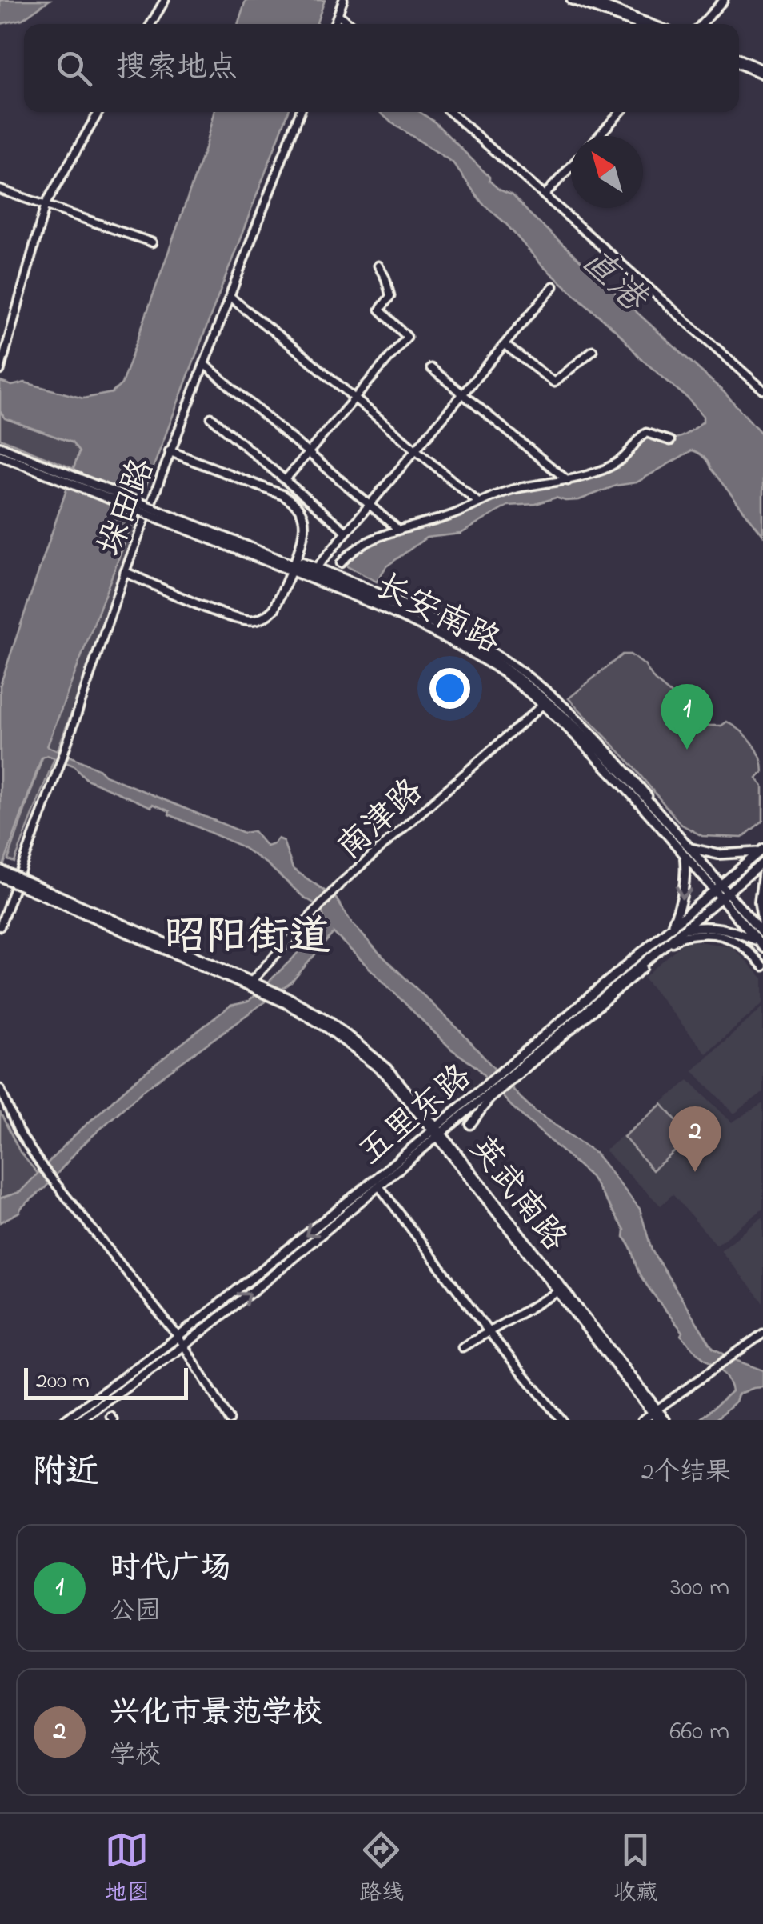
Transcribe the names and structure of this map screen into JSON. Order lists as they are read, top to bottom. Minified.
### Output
{"streets":{"main road":["长安南路","五里东路","英武南路"],"street":["垛田路","南津路"]},"crossings":[["长安南路","南津路"],["长安南路","五里东路"],["南津路","英武南路"],["五里东路","英武南路"]],"districts":["昭阳街道"],"water":["直港"],"scale_bar":"200 m","north":"top left","page":{"search":"搜索地点","pins":["1","2"],"scale":"200 m","heading":["附近","2个结果"],"list":[{"mark":"1","name":"时代广场","note":"公园","value":"300 m"},{"mark":"2","name":"兴化市景范学校","note":"学校","value":"660 m"}],"nav":["地图","路线","收藏"]}}
